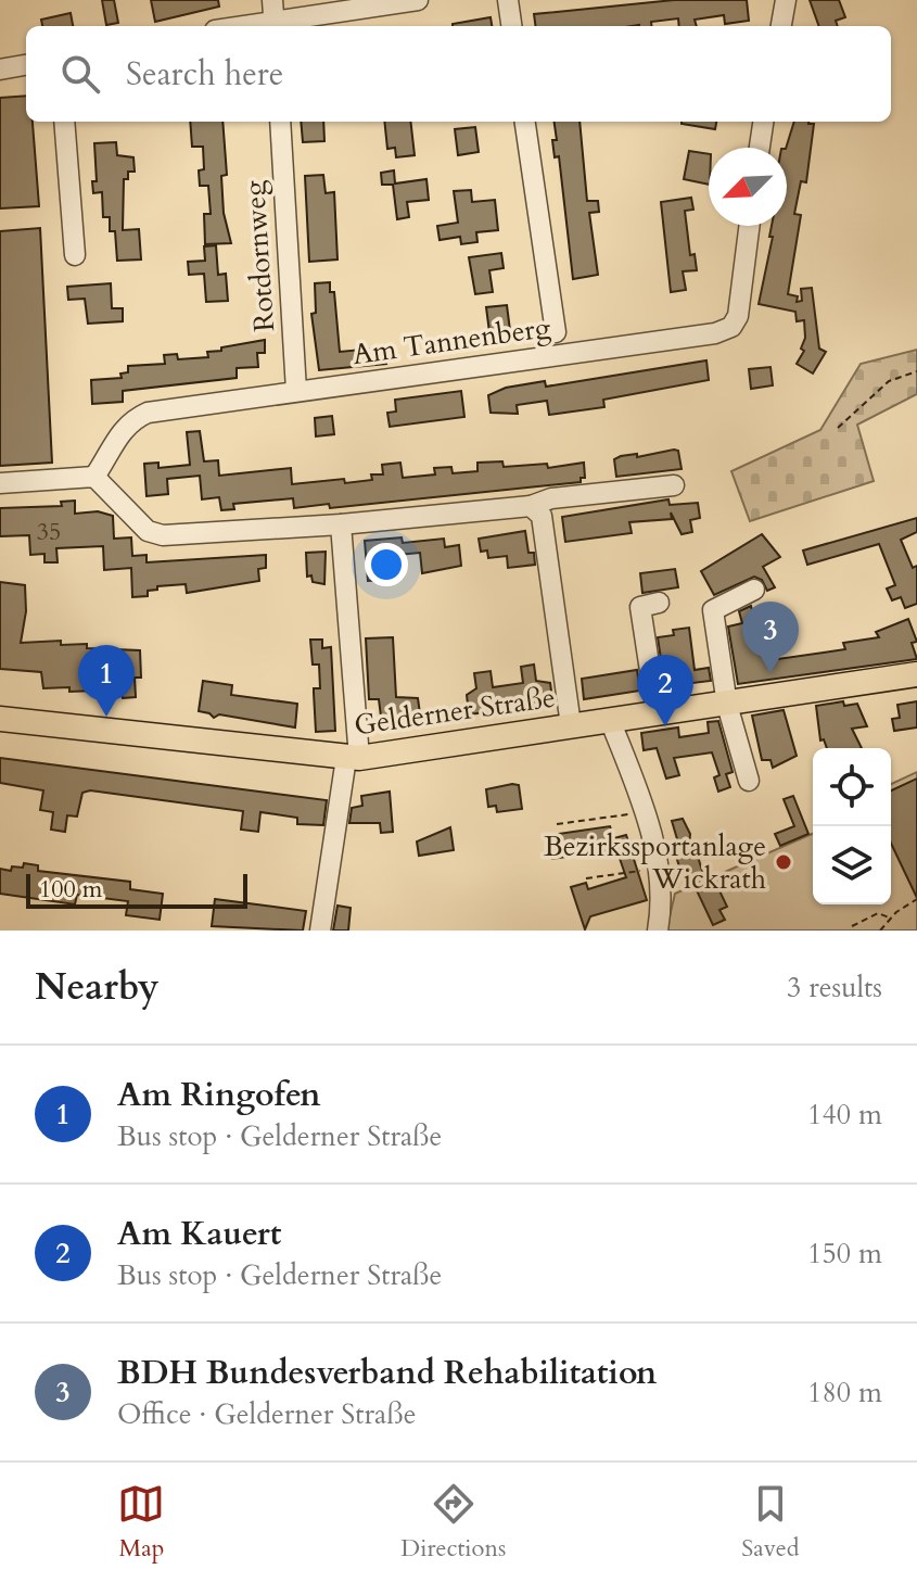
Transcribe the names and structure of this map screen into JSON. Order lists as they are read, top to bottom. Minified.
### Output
{"streets":{"main road":["Gelderner Straße"],"street":["Rotdornweg","Am Tannenberg"]},"crossings":[["Rotdornweg","Am Tannenberg"]],"places":["Bezirkssportanlage Wickrath"],"house_numbers":["35"],"scale_bar":"100 m","north":"bottom left","page":{"search":"Search here","pins":["3","1","2"],"scale":"100 m","heading":["Nearby","3 results"],"list":[{"mark":"1","name":"Am Ringofen","note":"Bus stop · Gelderner Straße","value":"140 m"},{"mark":"2","name":"Am Kauert","note":"Bus stop · Gelderner Straße","value":"150 m"},{"mark":"3","name":"BDH Bundesverband Rehabilitation","note":"Office · Gelderner Straße","value":"180 m"}],"nav":["Map","Directions","Saved"]}}
